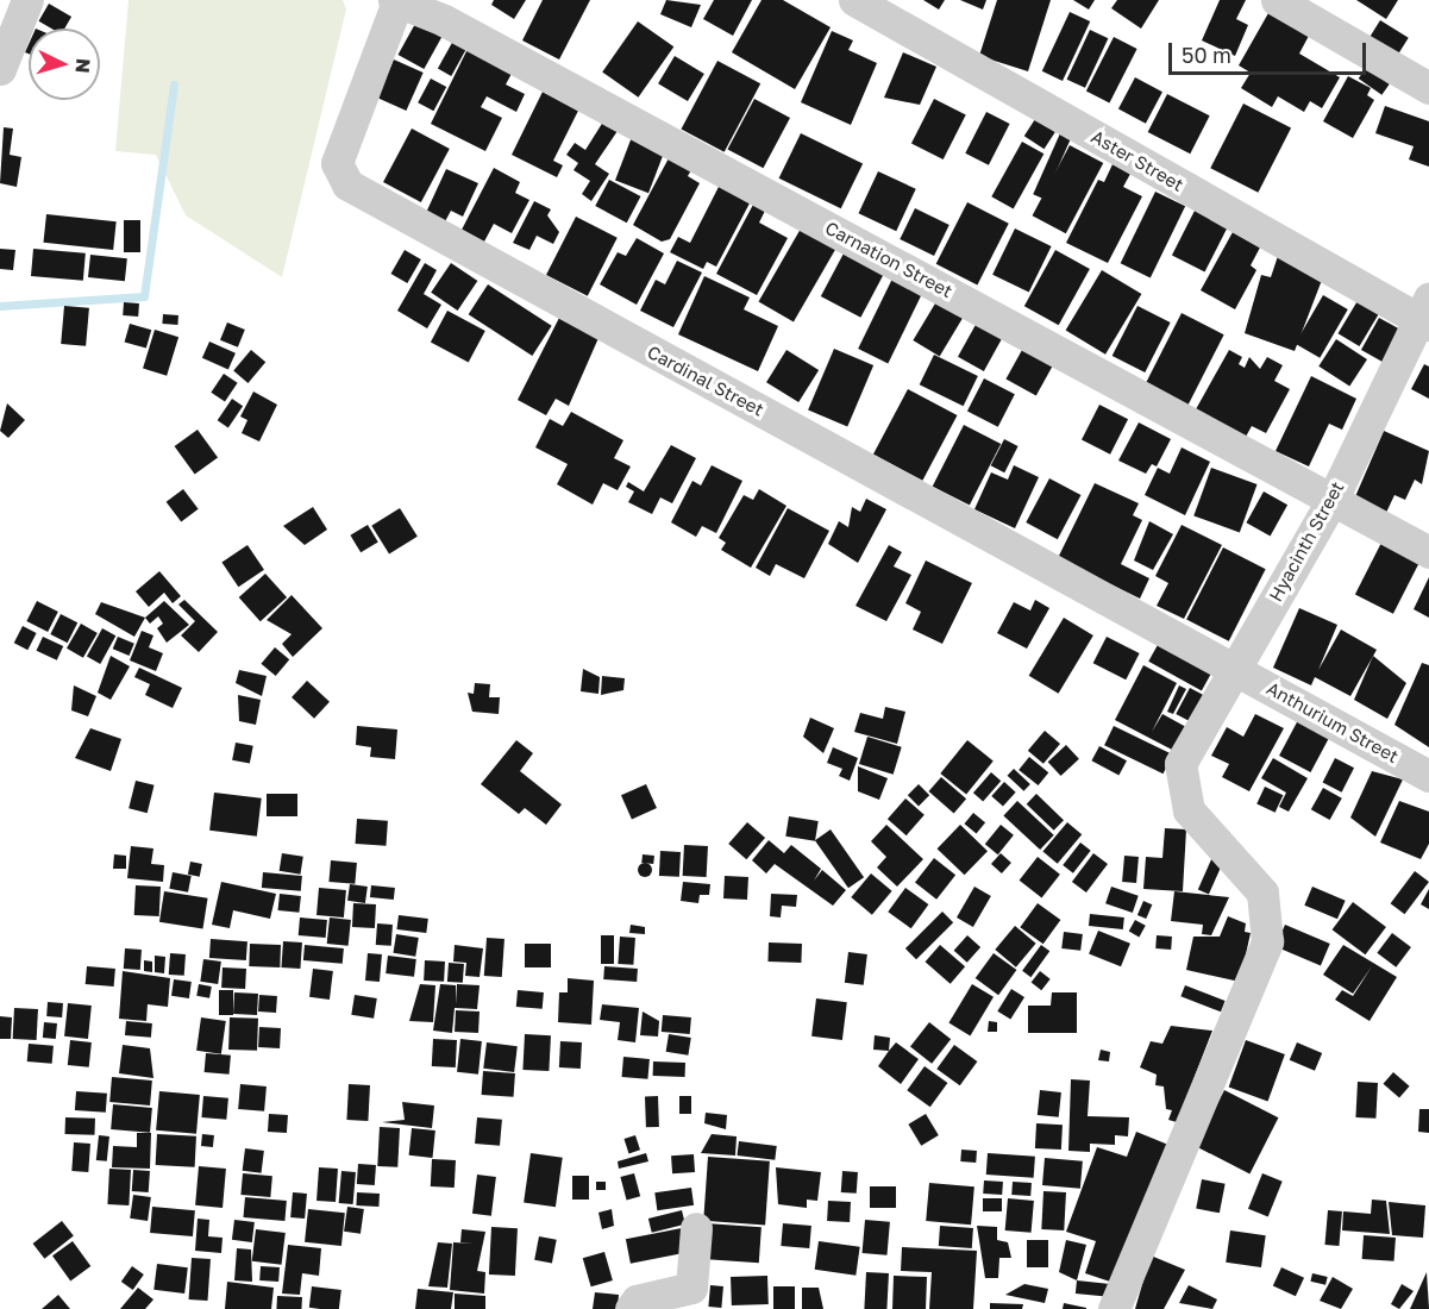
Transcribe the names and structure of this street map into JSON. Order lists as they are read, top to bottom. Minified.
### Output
{"streets":{"street":["Aster Street","Carnation Street","Cardinal Street","Hyacinth Street","Anthurium Street"]},"crossings":[["Aster Street","Hyacinth Street"],["Carnation Street","Cardinal Street"],["Carnation Street","Hyacinth Street"],["Cardinal Street","Hyacinth Street"],["Cardinal Street","Anthurium Street"],["Hyacinth Street","Anthurium Street"]],"scale_bar":"50 m","north":"right"}
